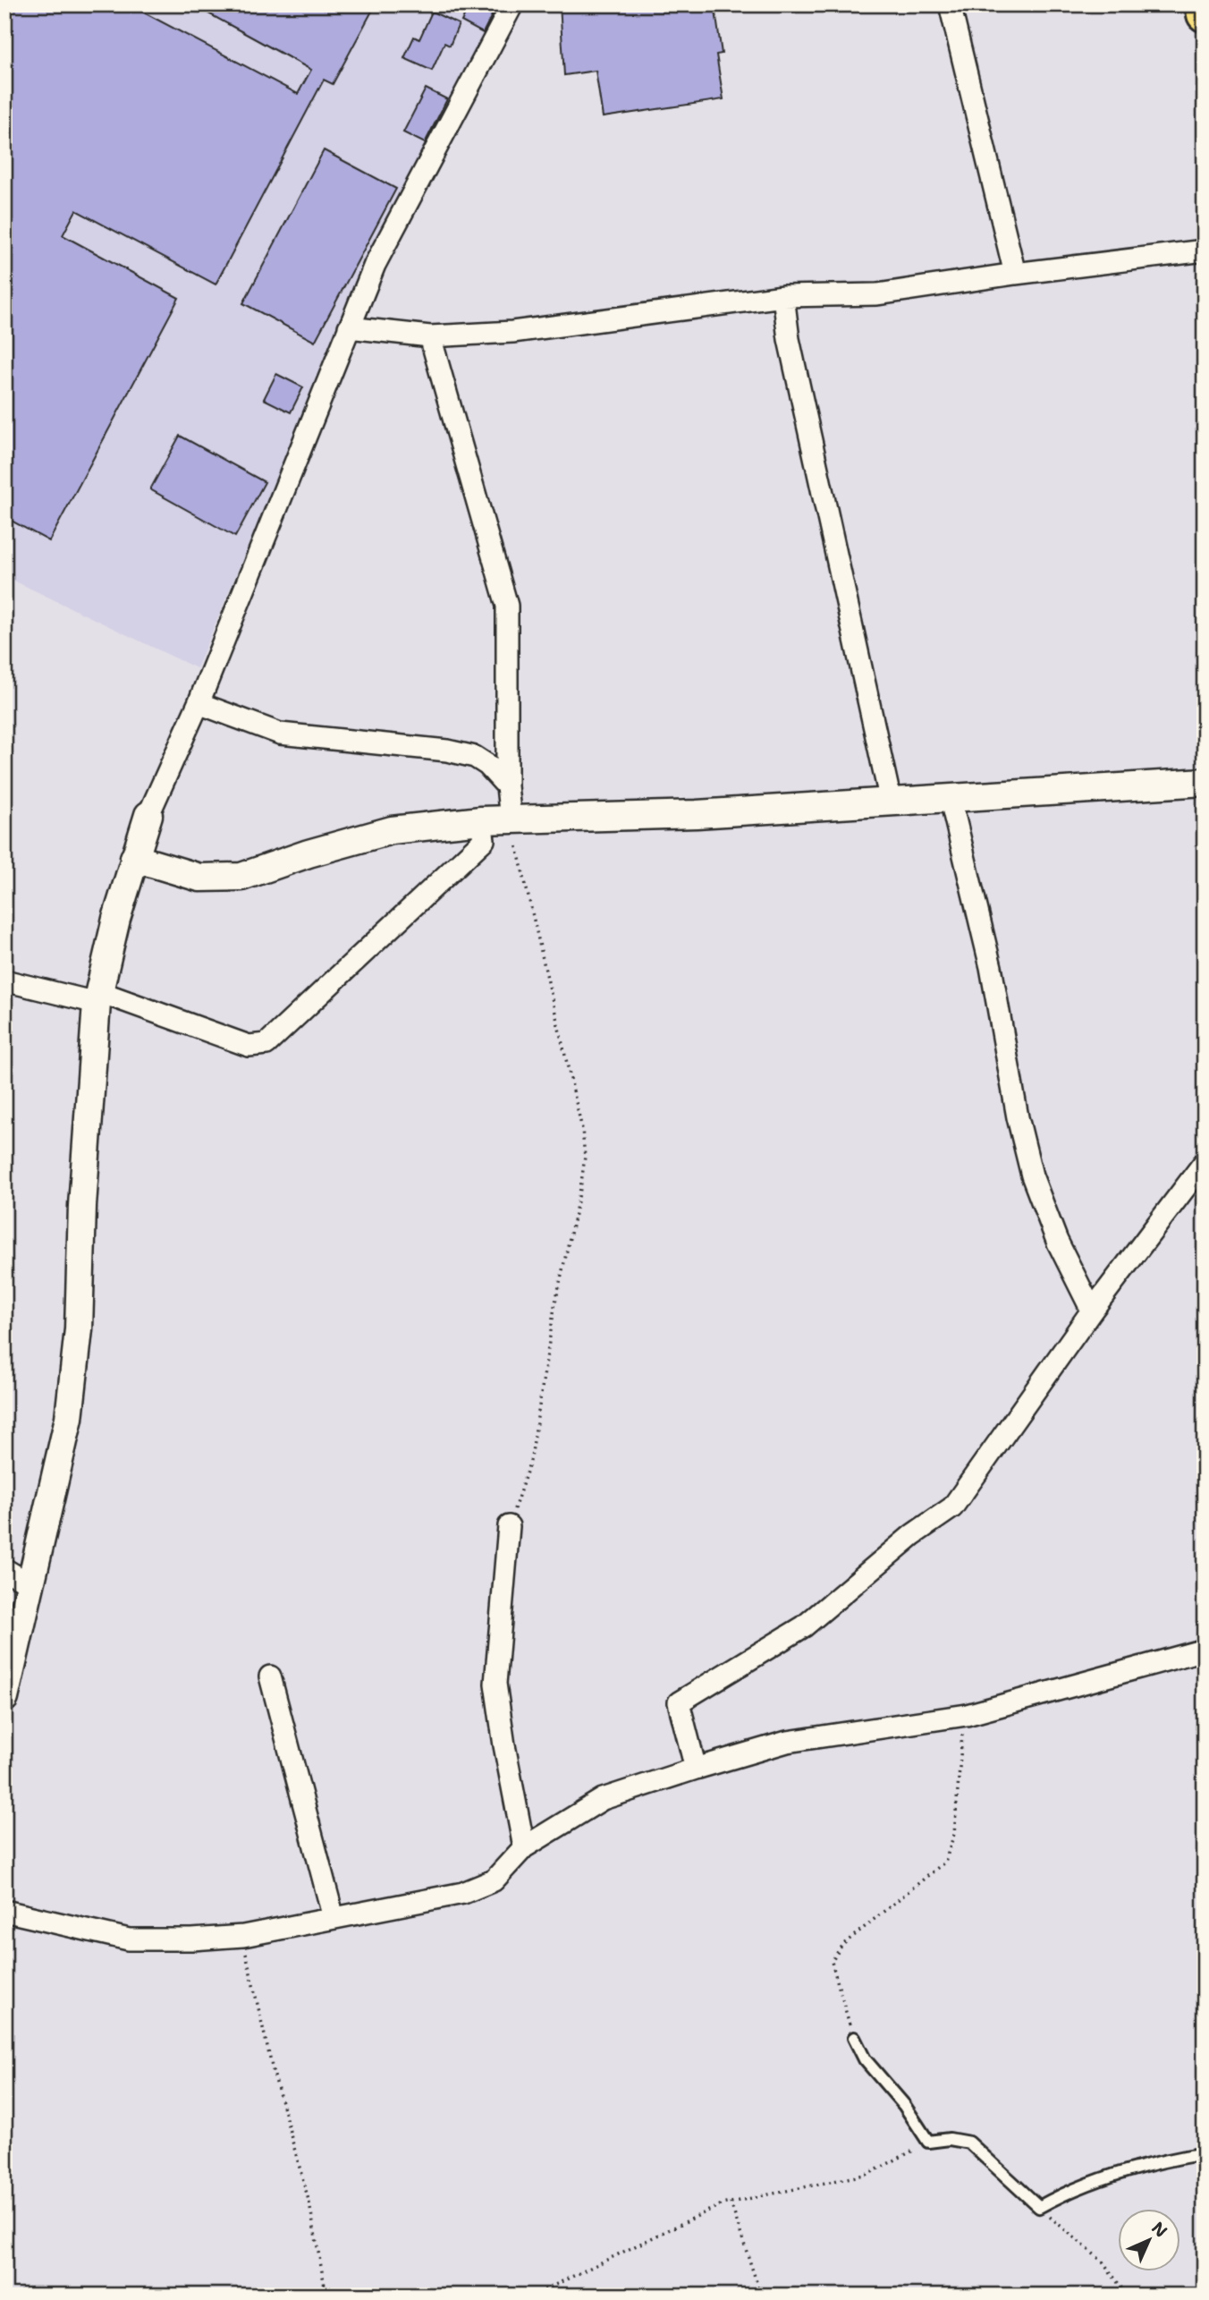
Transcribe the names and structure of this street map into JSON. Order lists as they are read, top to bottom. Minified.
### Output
{"north":"top right"}
